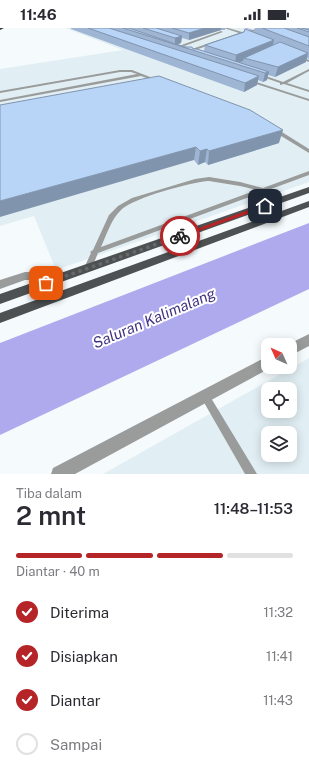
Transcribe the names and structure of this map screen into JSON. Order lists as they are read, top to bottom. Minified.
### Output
{"water":["Saluran Kalimalang"],"north":"top left","page":{"status":"11:46","heading":["2 mnt","Tiba dalam","11:48–11:53"],"bar":"Diantar · 40 m","list":[["Diterima","11:32"],["Disiapkan","11:41"],["Diantar","11:43"],"Sampai"]}}
